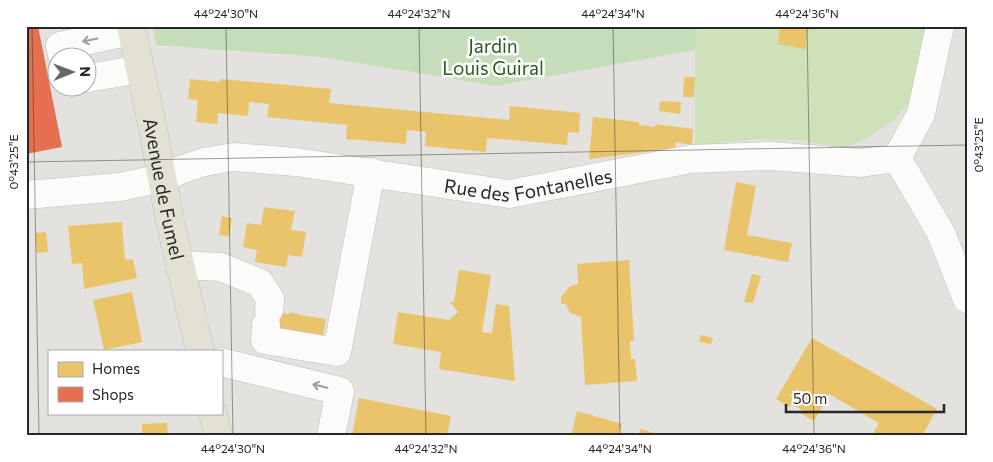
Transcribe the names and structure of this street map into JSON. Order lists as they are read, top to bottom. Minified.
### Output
{"streets":{"main road":["Avenue de Fumel"],"street":["Rue des Fontanelles"]},"crossings":[["Rue des Fontanelles","Avenue de Fumel"]],"parks":["Jardin Louis Guiral"],"legend":["Homes","Shops"],"scale_bar":"50 m","north":"right","coordinates":["44°24'30\"N","44°24'32\"N","44°24'34\"N","44°24'36\"N","0°43'25\"E"]}
